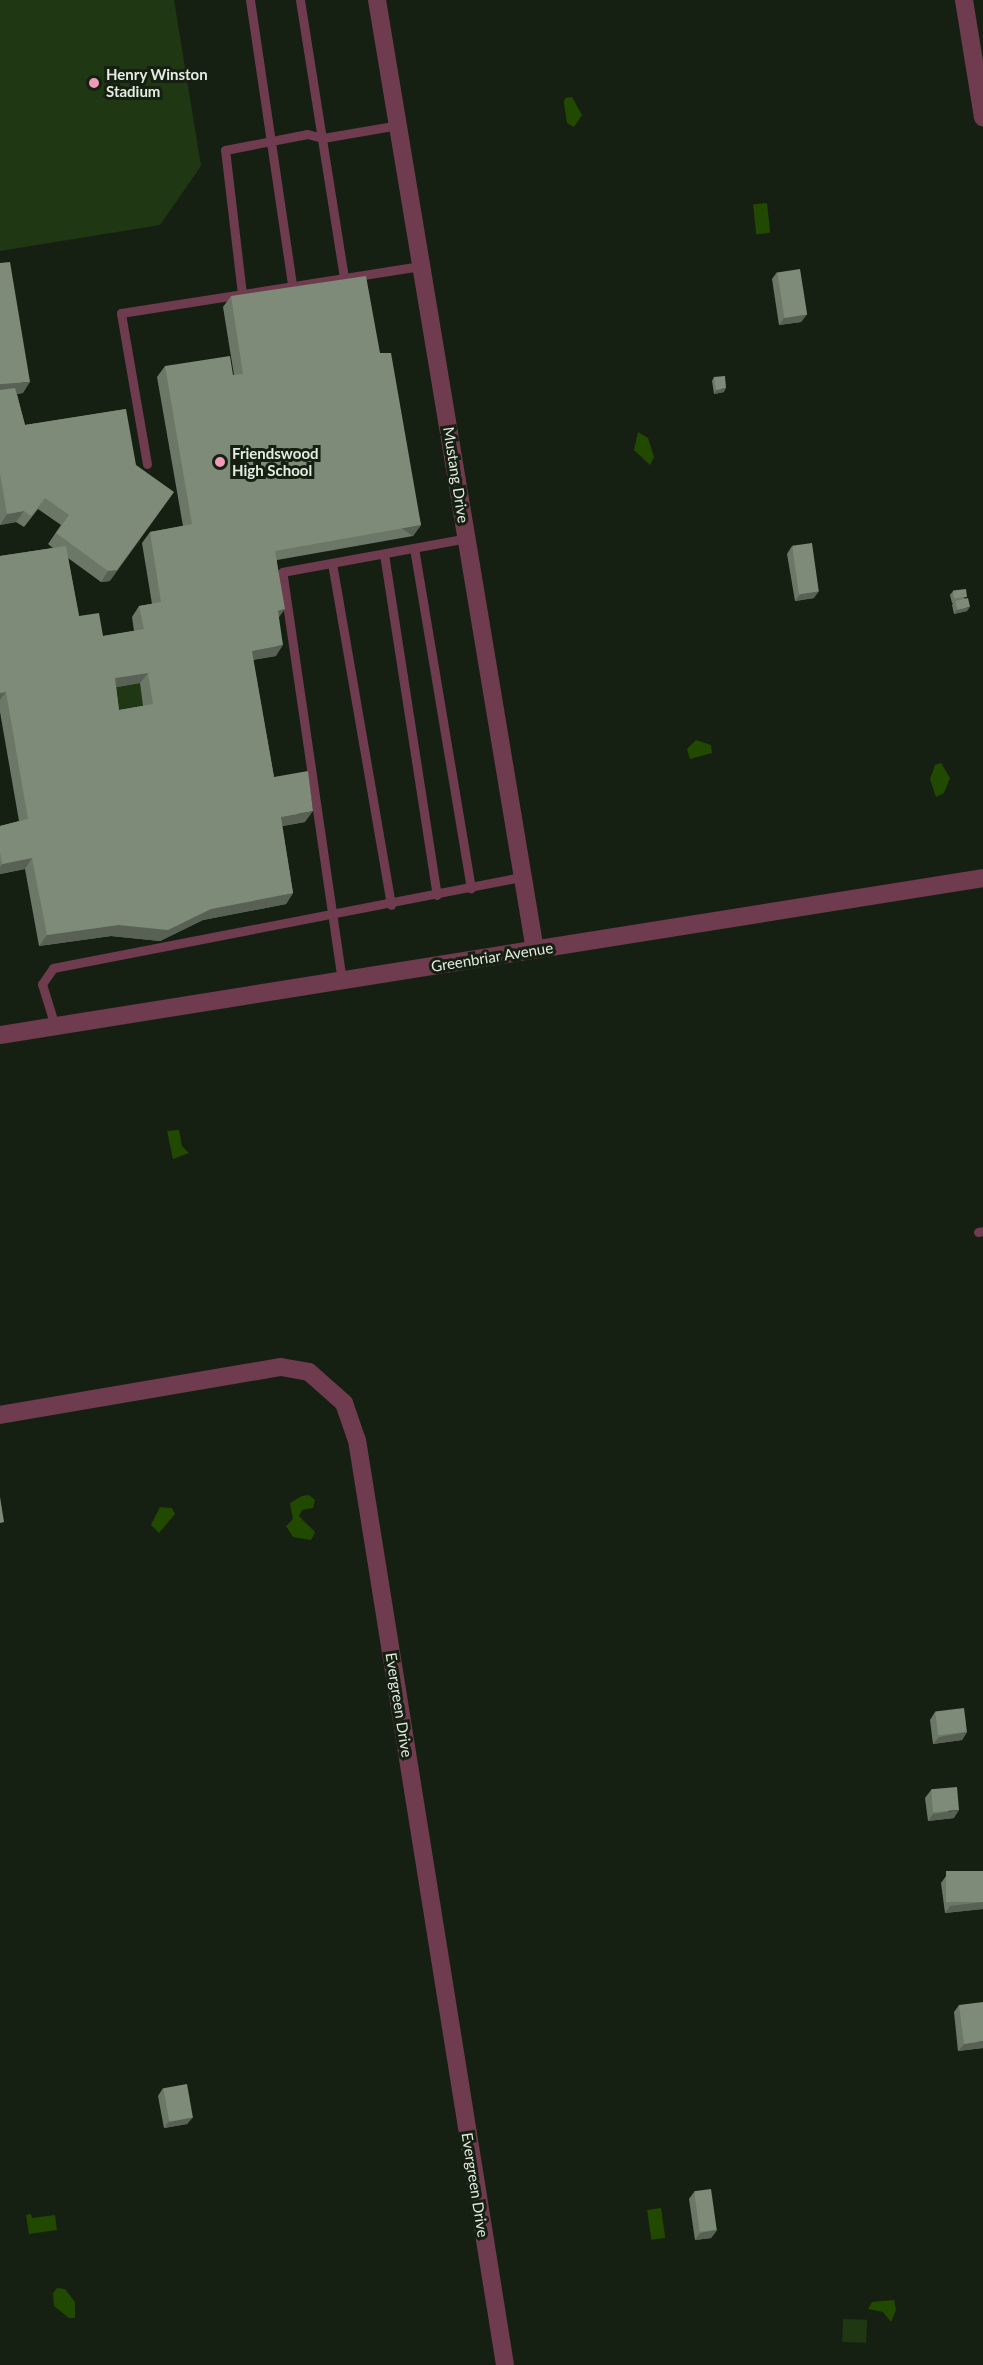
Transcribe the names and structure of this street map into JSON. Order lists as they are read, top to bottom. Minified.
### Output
{"streets":{"street":["Mustang Drive","Greenbriar Avenue","Evergreen Drive"]},"crossings":[["Mustang Drive","Greenbriar Avenue"]],"places":["Henry Winston Stadium","Friendswood High School"]}
